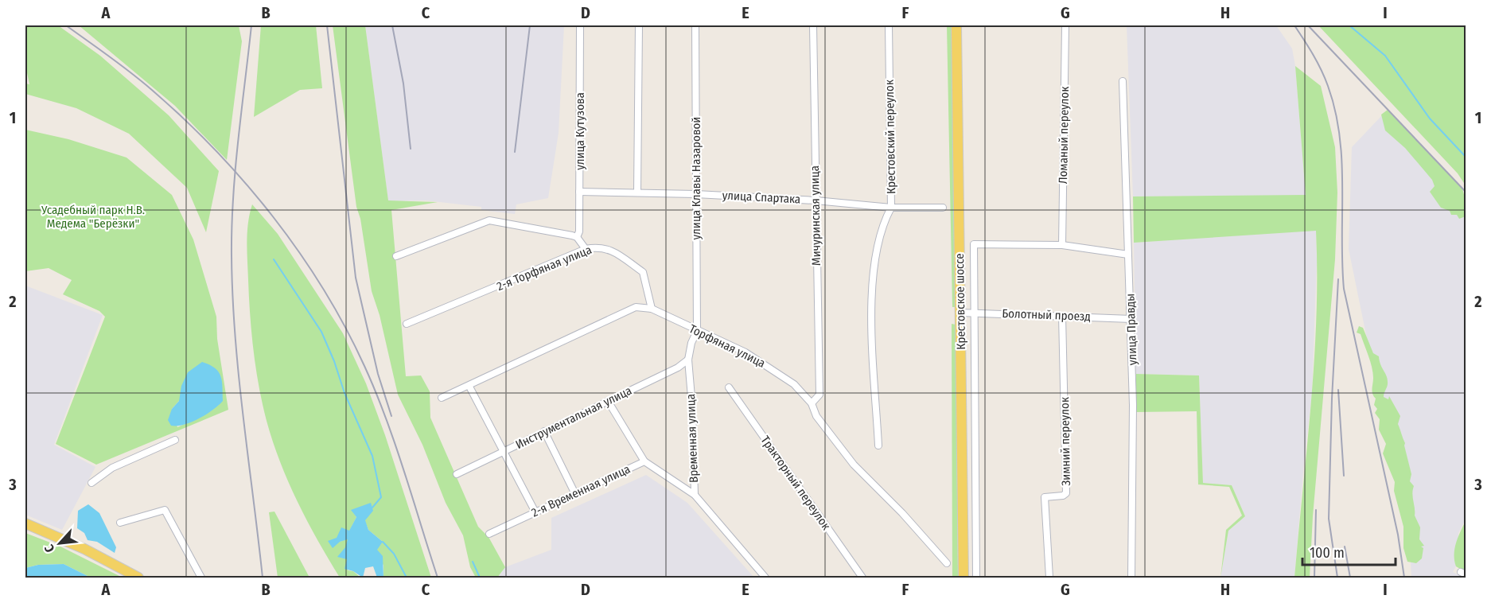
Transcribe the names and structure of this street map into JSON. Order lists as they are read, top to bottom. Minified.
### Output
{"streets":{"main road":["Крестовское шоссе"],"street":["улица Кутузова","Ломаный переулок","Крестовский переулок","улица Клавы Назаровой","улица Спартака","Мичуринская улица","2-я Торфяная улица","Болотный проезд","улица Правды","Торфяная улица","Инструментальная улица","Временная улица","Зимний переулок","Тракторный переулок","2-я Временная улица"]},"crossings":[["улица Кутузова","улица Спартака"],["Крестовский переулок","улица Спартака"],["улица Клавы Назаровой","улица Спартака"],["улица Клавы Назаровой","Торфяная улица"],["улица Клавы Назаровой","Временная улица"],["улица Спартака","Мичуринская улица"],["Мичуринская улица","Торфяная улица"],["2-я Торфяная улица","Торфяная улица"],["Крестовское шоссе","Болотный проезд"],["Болотный проезд","улица Правды"],["Болотный проезд","Зимний переулок"],["Торфяная улица","Временная улица"],["Инструментальная улица","Временная улица"],["Временная улица","2-я Временная улица"]],"parks":["Усадебный парк Н.В. Медема \"Берёзки\""],"scale_bar":"100 m","north":"bottom left","grid":{"columns":["A","B","C","D","E","F","G","H","I"],"rows":["1","2","3"]}}
